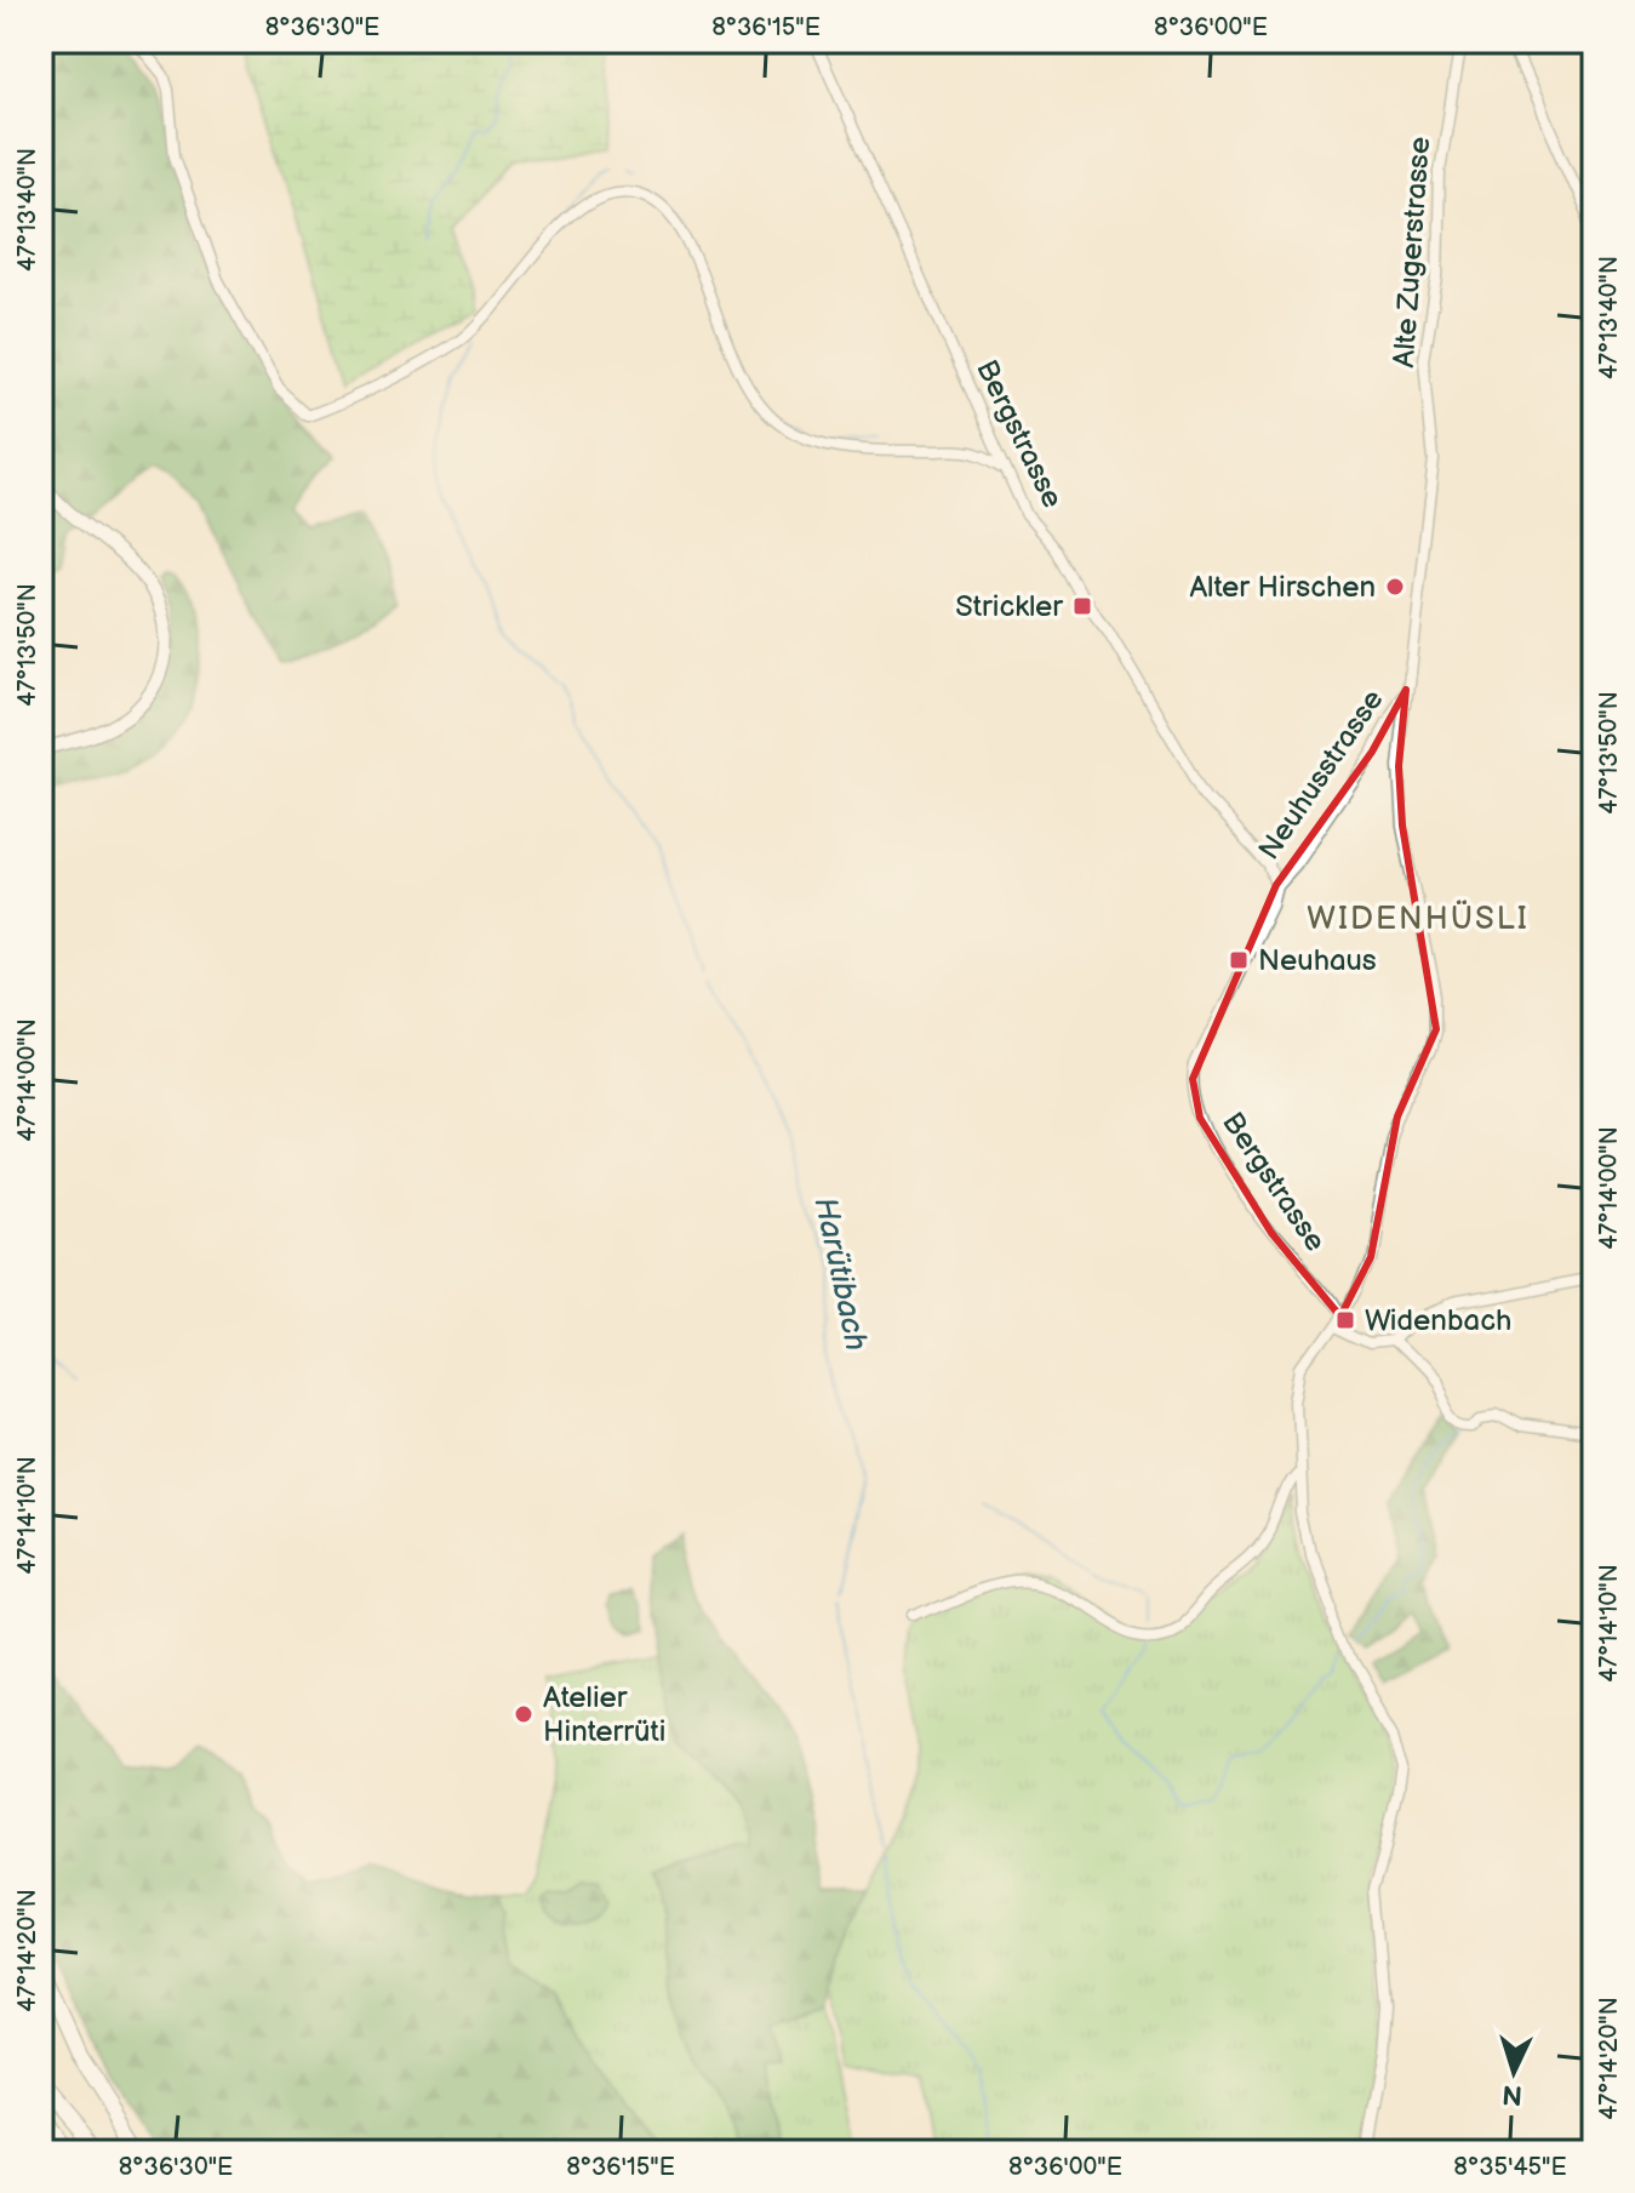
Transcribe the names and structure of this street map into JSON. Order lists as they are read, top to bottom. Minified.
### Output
{"streets":{"street":["Alte Zugerstrasse","Bergstrasse","Neuhusstrasse"]},"crossings":[["Alte Zugerstrasse","Bergstrasse"],["Alte Zugerstrasse","Neuhusstrasse"],["Bergstrasse","Neuhusstrasse"]],"districts":["WIDENHÜSLI"],"water":["Harütibach"],"places":{"other":["Alter Hirschen","Atelier Hinterrüti"],"transit":["Strickler","Neuhaus","Widenbach"]},"north":"bottom","coordinates":["8°36'30\"E","8°36'15\"E","8°36'00\"E","47°13'40\"N","47°13'50\"N","47°14'00\"N","47°14'10\"N","47°14'20\"N","8°35'45\"E"]}
